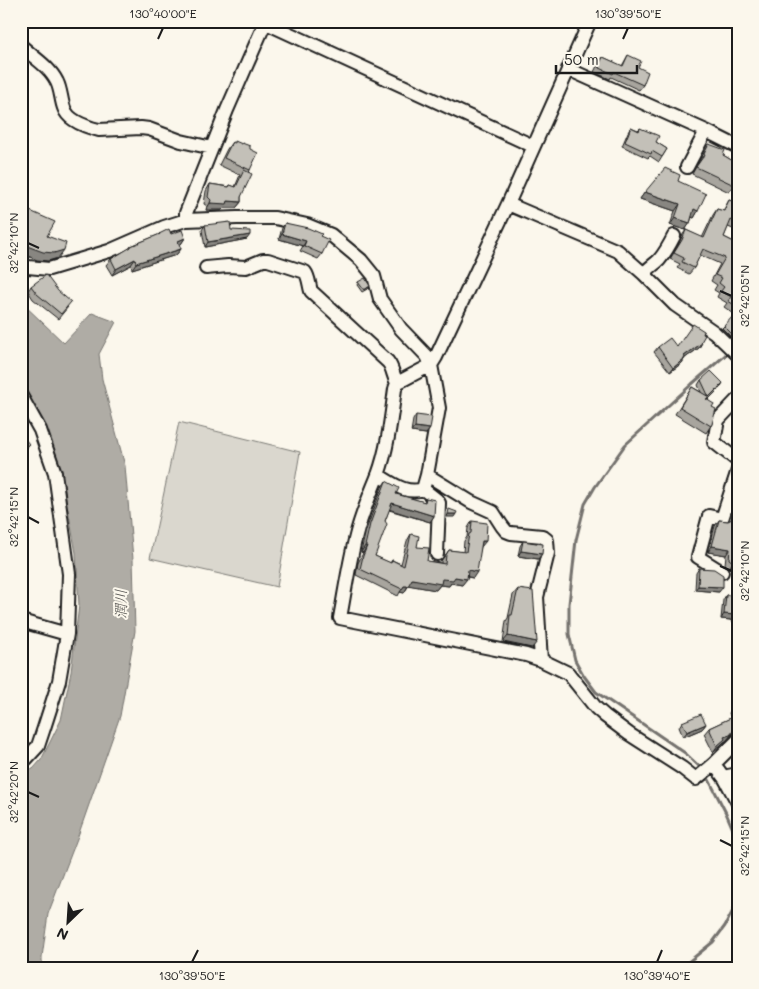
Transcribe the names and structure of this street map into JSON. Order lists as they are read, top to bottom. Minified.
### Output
{"water":["潤川"],"scale_bar":"50 m","north":"bottom left","coordinates":["130°40'00\"E","130°39'50\"E","32°42'10\"N","32°42'05\"N","32°42'15\"N","32°42'20\"N","130°39'40\"E"]}
